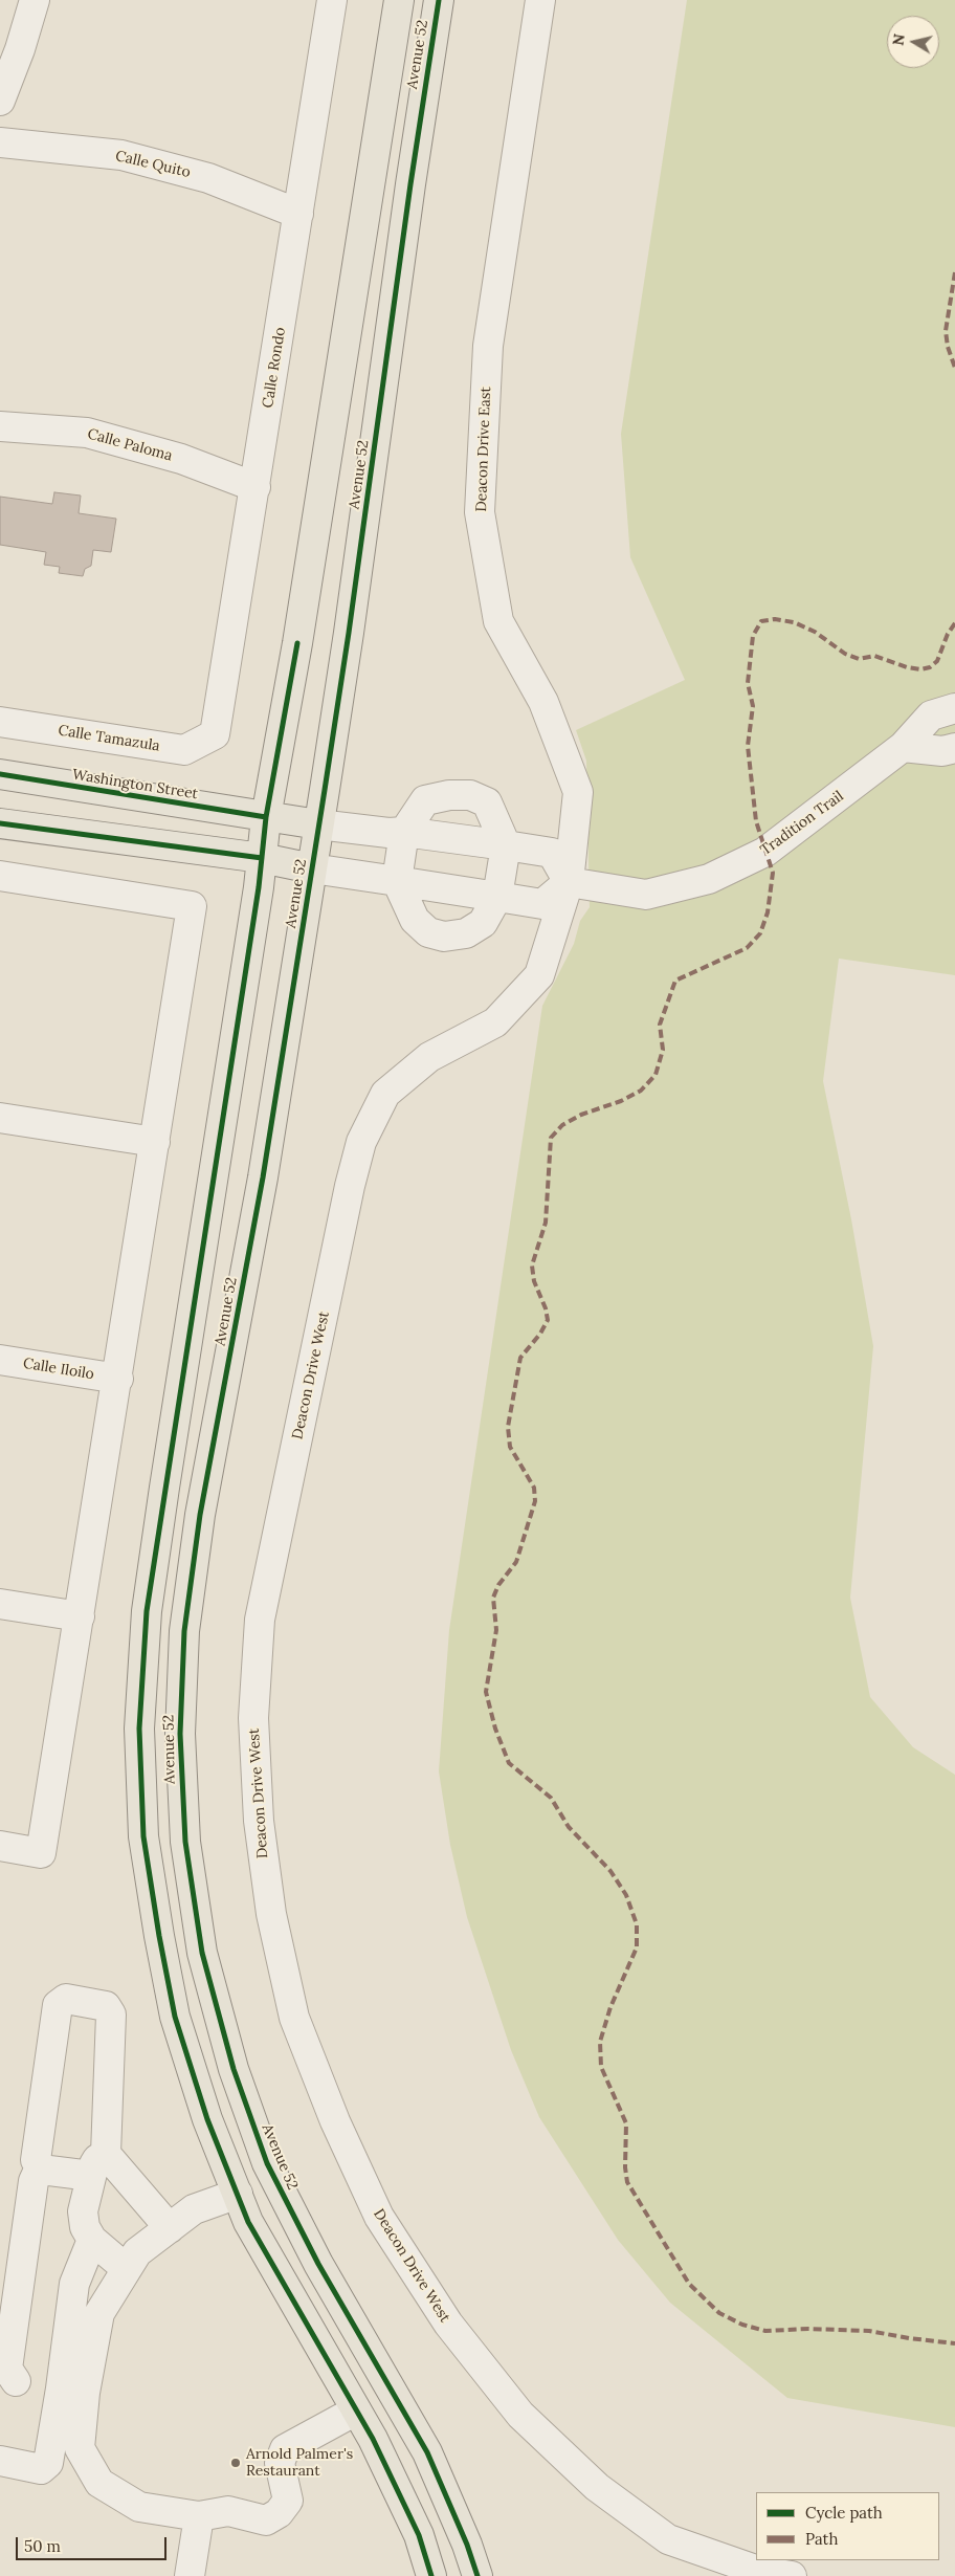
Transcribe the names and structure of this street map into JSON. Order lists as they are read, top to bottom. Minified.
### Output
{"streets":{"main road":["Avenue 52","Washington Street"],"street":["Calle Quito","Calle Rondo","Calle Paloma","Deacon Drive East","Calle Tamazula","Tradition Trail","Calle Iloilo","Deacon Drive West"]},"crossings":[["Avenue 52","Washington Street"],["Calle Quito","Calle Rondo"],["Calle Rondo","Calle Paloma"],["Calle Rondo","Calle Tamazula"],["Deacon Drive East","Tradition Trail"],["Deacon Drive East","Deacon Drive West"],["Tradition Trail","Deacon Drive West"]],"places":["Arnold Palmer's Restaurant"],"legend":["Cycle path","Path"],"scale_bar":"50 m","north":"left"}
